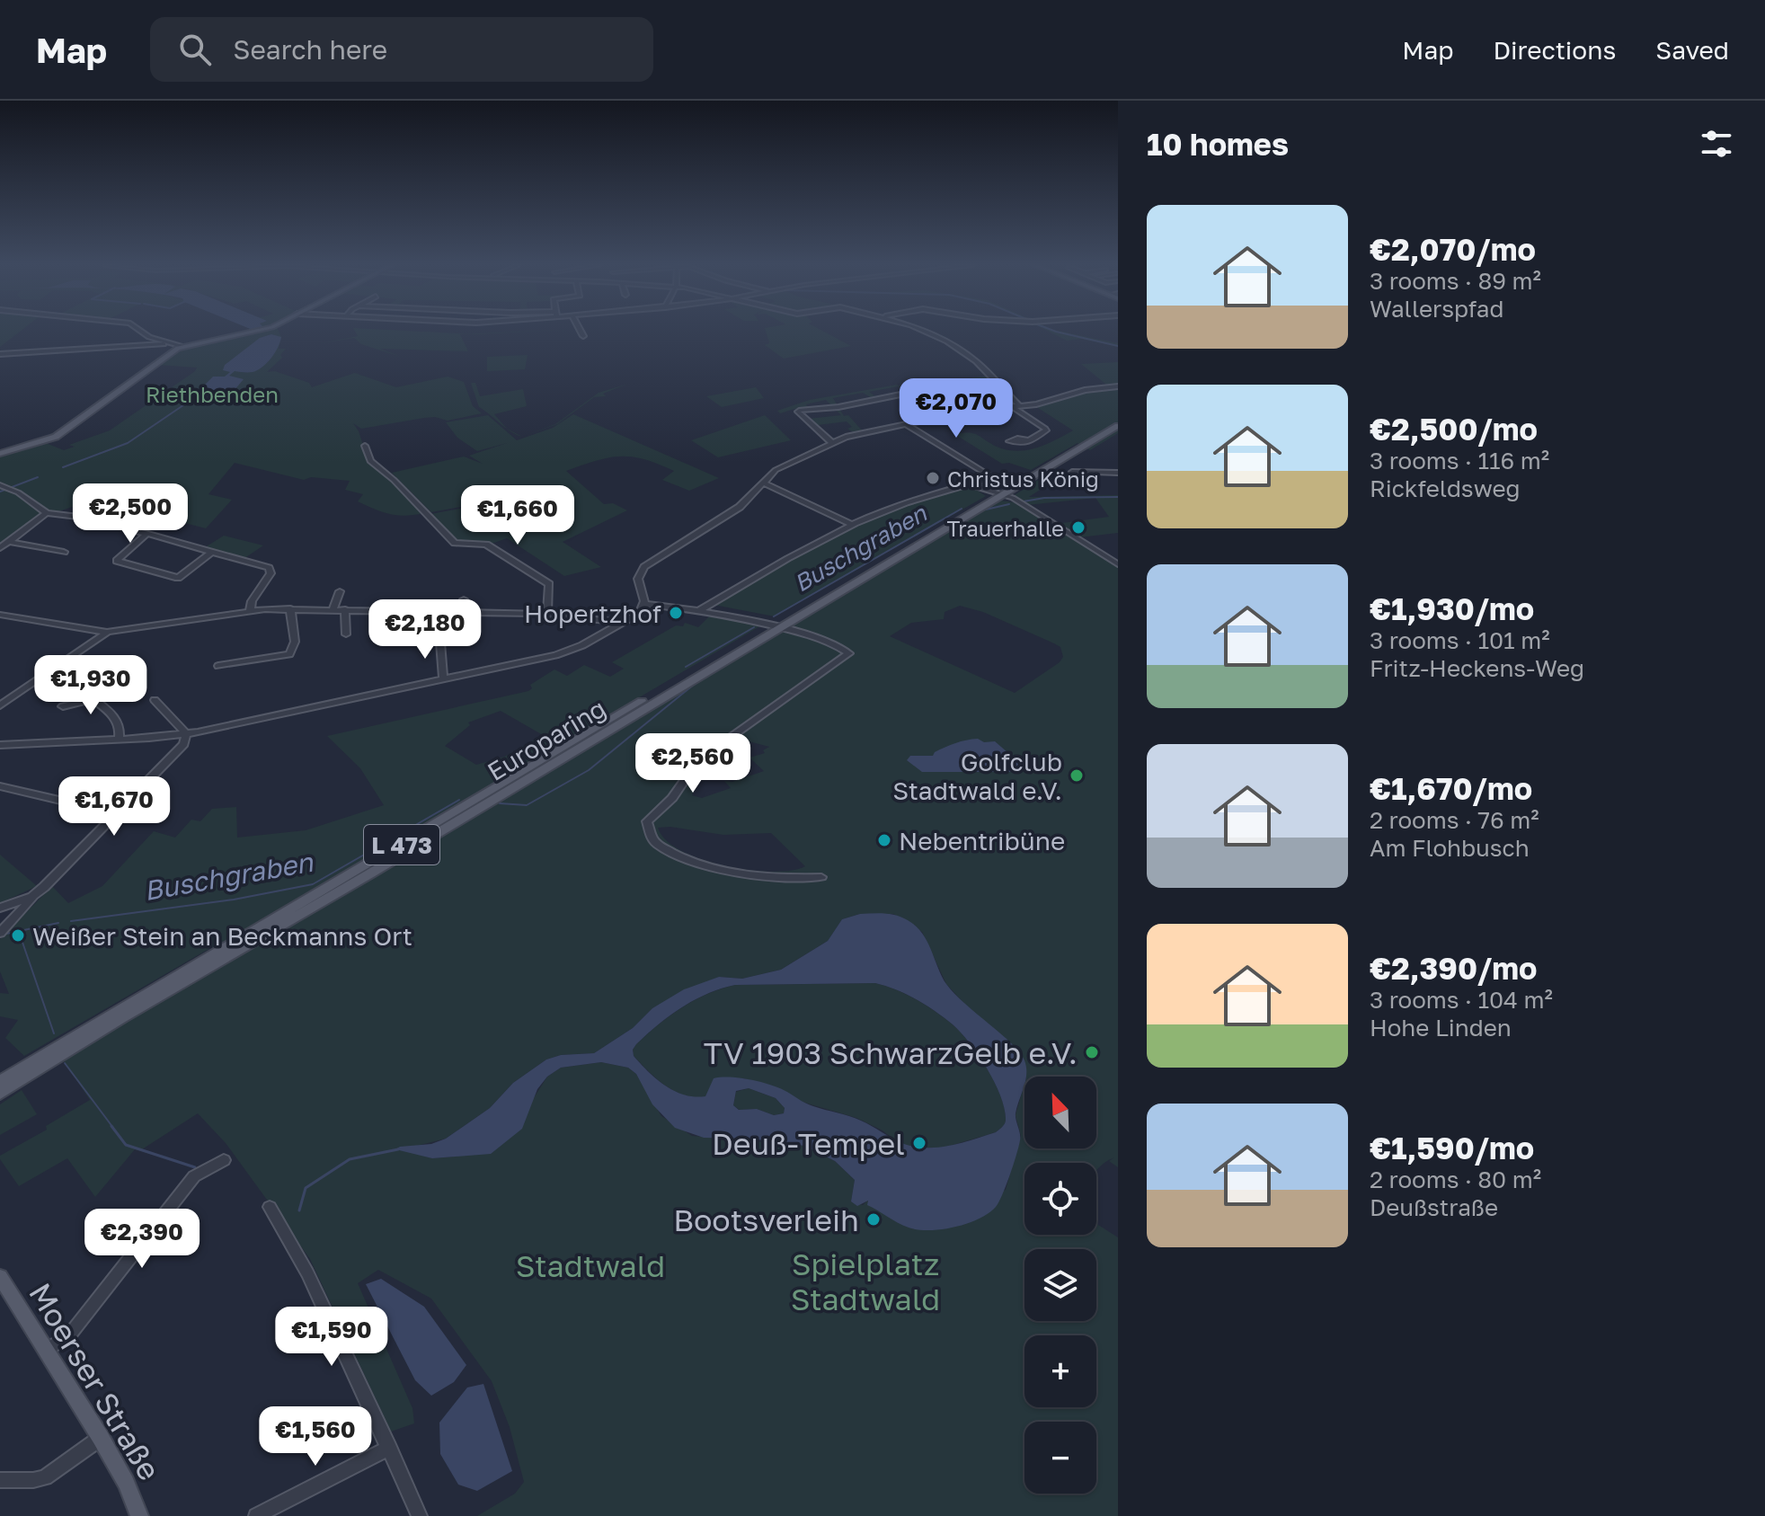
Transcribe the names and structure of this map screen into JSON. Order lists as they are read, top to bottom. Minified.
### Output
{"streets":{"main road":["Europaring","L 473","Moerser Straße"]},"water":["Buschgraben"],"parks":["Riethbenden","Spielplatz Stadtwald","Stadtwald"],"places":["Christus König","Trauerhalle","Hopertzhof","Golfclub Stadtwald e.V.","Nebentribüne","Weißer Stein an Beckmanns Ort","TV 1903 SchwarzGelb e.V.","Deuß-Tempel","Bootsverleih"],"north":"top left","page":{"header":"Map","search":"Search here","nav":["Map","Directions","Saved"],"heading":"10 homes","list":[{"name":"€2,070/mo","note":"3 rooms · 89 m² · Wallerspfad"},{"name":"€2,500/mo","note":"3 rooms · 116 m² · Rickfeldsweg"},{"name":"€1,930/mo","note":"3 rooms · 101 m² · Fritz-Heckens-Weg"},{"name":"€1,670/mo","note":"2 rooms · 76 m² · Am Flohbusch"},{"name":"€2,390/mo","note":"3 rooms · 104 m² · Hohe Linden"},{"name":"€1,590/mo","note":"2 rooms · 80 m² · Deußstraße"}],"price":["€2,070","€2,500","€1,660","€2,180","€1,930","€2,560","€1,670","€2,390","€1,590","€1,560"],"map_buttons":["+","−"]}}
